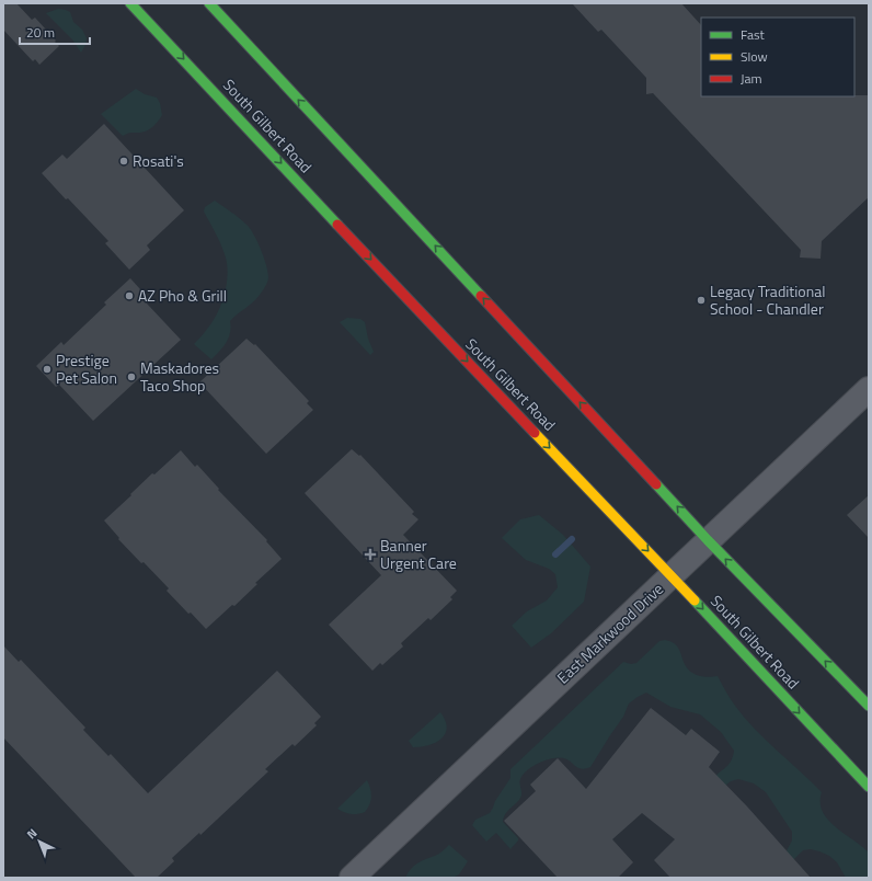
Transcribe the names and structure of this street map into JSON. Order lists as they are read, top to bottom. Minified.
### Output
{"streets":{"main road":["South Gilbert Road"],"street":["East Markwood Drive"]},"crossings":[["South Gilbert Road","East Markwood Drive"]],"places":{"other":["Rosati's","AZ Pho & Grill","Legacy Traditional School - Chandler","Prestige Pet Salon","Maskadores Taco Shop"],"health":["Banner Urgent Care"]},"legend":["Fast","Slow","Jam"],"scale_bar":"20 m","north":"top left"}
